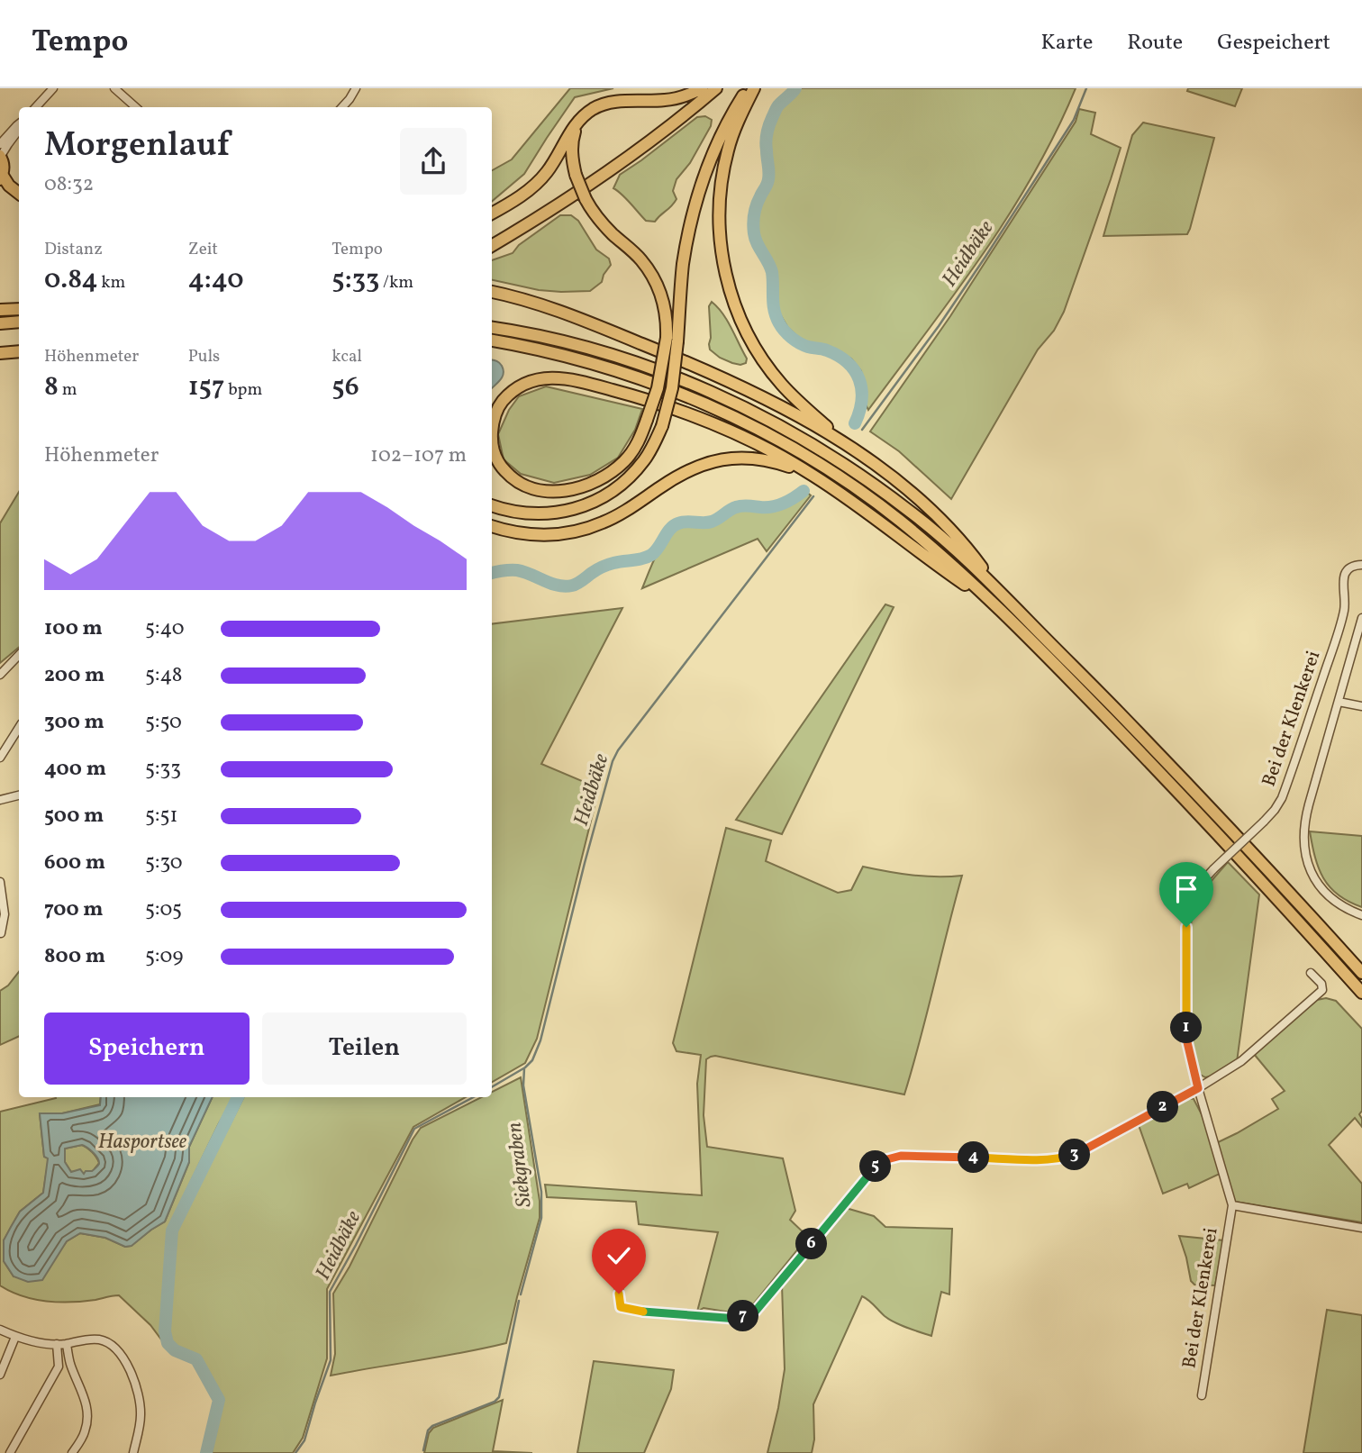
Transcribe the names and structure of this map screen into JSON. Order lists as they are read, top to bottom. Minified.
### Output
{"streets":{"street":["Bei der Klenkerei"]},"water":["Heidbäke","Hasportsee","Siekgraben"],"page":{"header":"Tempo","nav":["Karte","Route","Gespeichert"],"heading":["Morgenlauf","08:32"],"stats":[["Distanz","0.84 km"],["Zeit","4:40"],["Tempo","5:33 /km"],["Höhenmeter","8 m"],["Puls","157 bpm"],["kcal","56"]],"chart":["Höhenmeter","102–107 m"],"list":[{"name":"100 m","note":"5:40"},{"name":"200 m","note":"5:48"},{"name":"300 m","note":"5:50"},{"name":"400 m","note":"5:33"},{"name":"500 m","note":"5:51"},{"name":"600 m","note":"5:30"},{"name":"700 m","note":"5:05"},{"name":"800 m","note":"5:09"}],"buttons":["Speichern","Teilen"],"pins":["1","2","3","4","5","6","7"]}}
